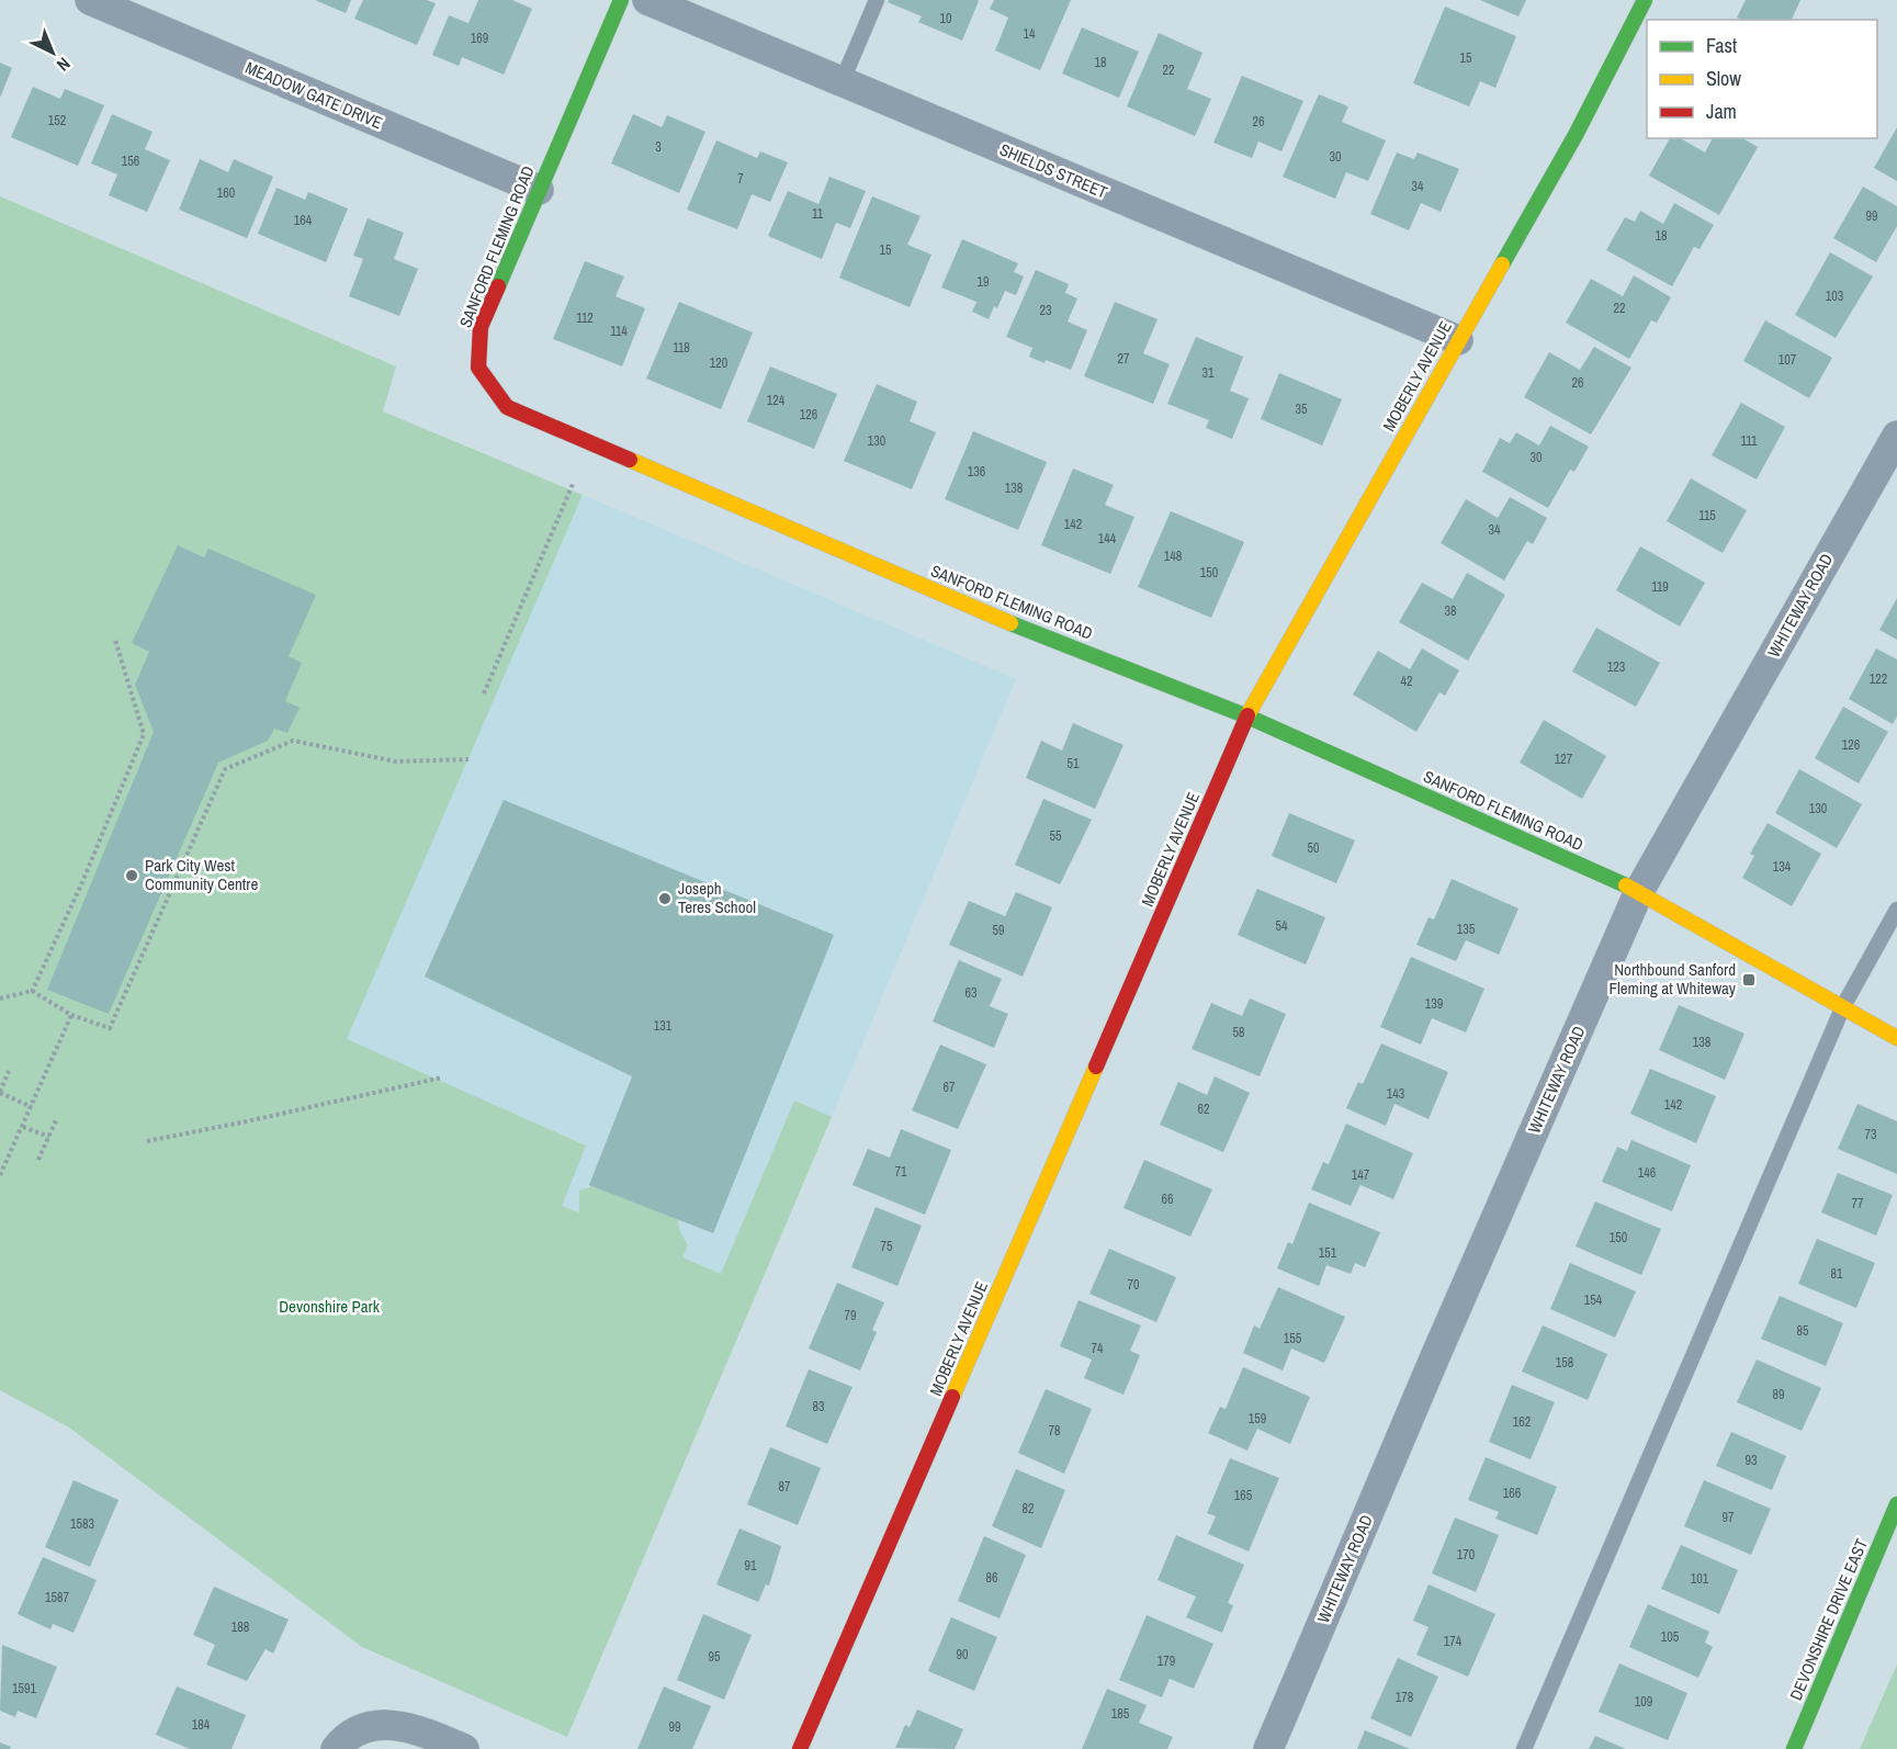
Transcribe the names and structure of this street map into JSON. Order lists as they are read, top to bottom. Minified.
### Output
{"streets":{"street":["MEADOW GATE DRIVE","SHIELDS STREET","SANFORD FLEMING ROAD","MOBERLY AVENUE","WHITEWAY ROAD","DEVONSHIRE DRIVE EAST"]},"crossings":[["MEADOW GATE DRIVE","SANFORD FLEMING ROAD"],["SHIELDS STREET","MOBERLY AVENUE"],["SANFORD FLEMING ROAD","MOBERLY AVENUE"],["SANFORD FLEMING ROAD","WHITEWAY ROAD"]],"parks":["Devonshire Park"],"places":{"other":["Park City West Community Centre","Joseph Teres School"],"transit":["Northbound Sanford Fleming at Whiteway"]},"house_numbers":["10","14","169","15","18","22","152","26","3","30","156","7","34","160","11","99","164","18","15","19","103","22","23","112","114","118","27","107","120","31","26","124","35","126","130","111","30","136","138","115","142","34","144","148","150","119","38","123","122","42","126","127","51","130","55","50","134","54","135","59","63","139","131","58","138","67","143","142","62","73","71","146","147","66","77","150","75","151","81","70","154","79","85","155","74","158","89","83","159","162","78","93","87","166","165","82","97","1583","170","91","86","101","1587","188","105","174","90","95","179","1591","178","109","185","184","99"],"legend":["Fast","Slow","Jam"],"north":"bottom right"}
